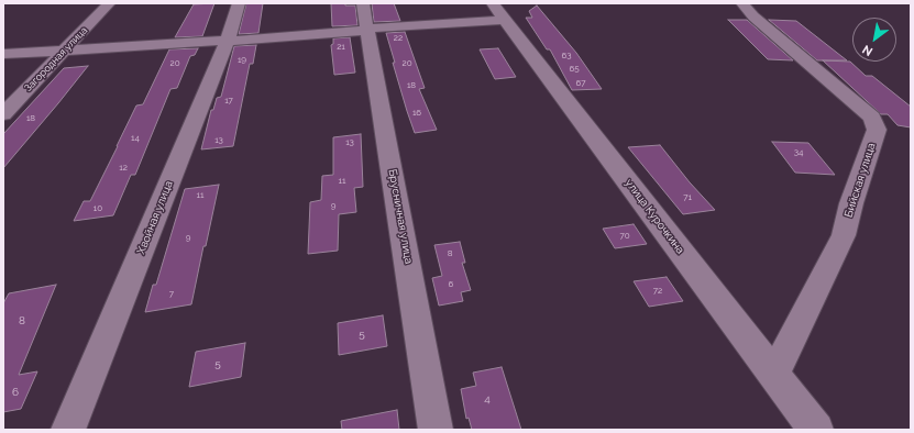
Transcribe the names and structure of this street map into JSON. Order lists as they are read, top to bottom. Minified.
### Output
{"streets":{"street":["Загородная улица","Бийская улица","Брусничная улица","улица Курочкина","Хвойная улица"]},"crossings":[["Бийская улица","улица Курочкина"]],"house_numbers":["22","21","63","19","20","20","65","67","18","17","16","18","14","13","13","34","12","11","11","71","9","10","70","9","8","6","72","7","8","5","5","6","4"],"north":"bottom left"}
